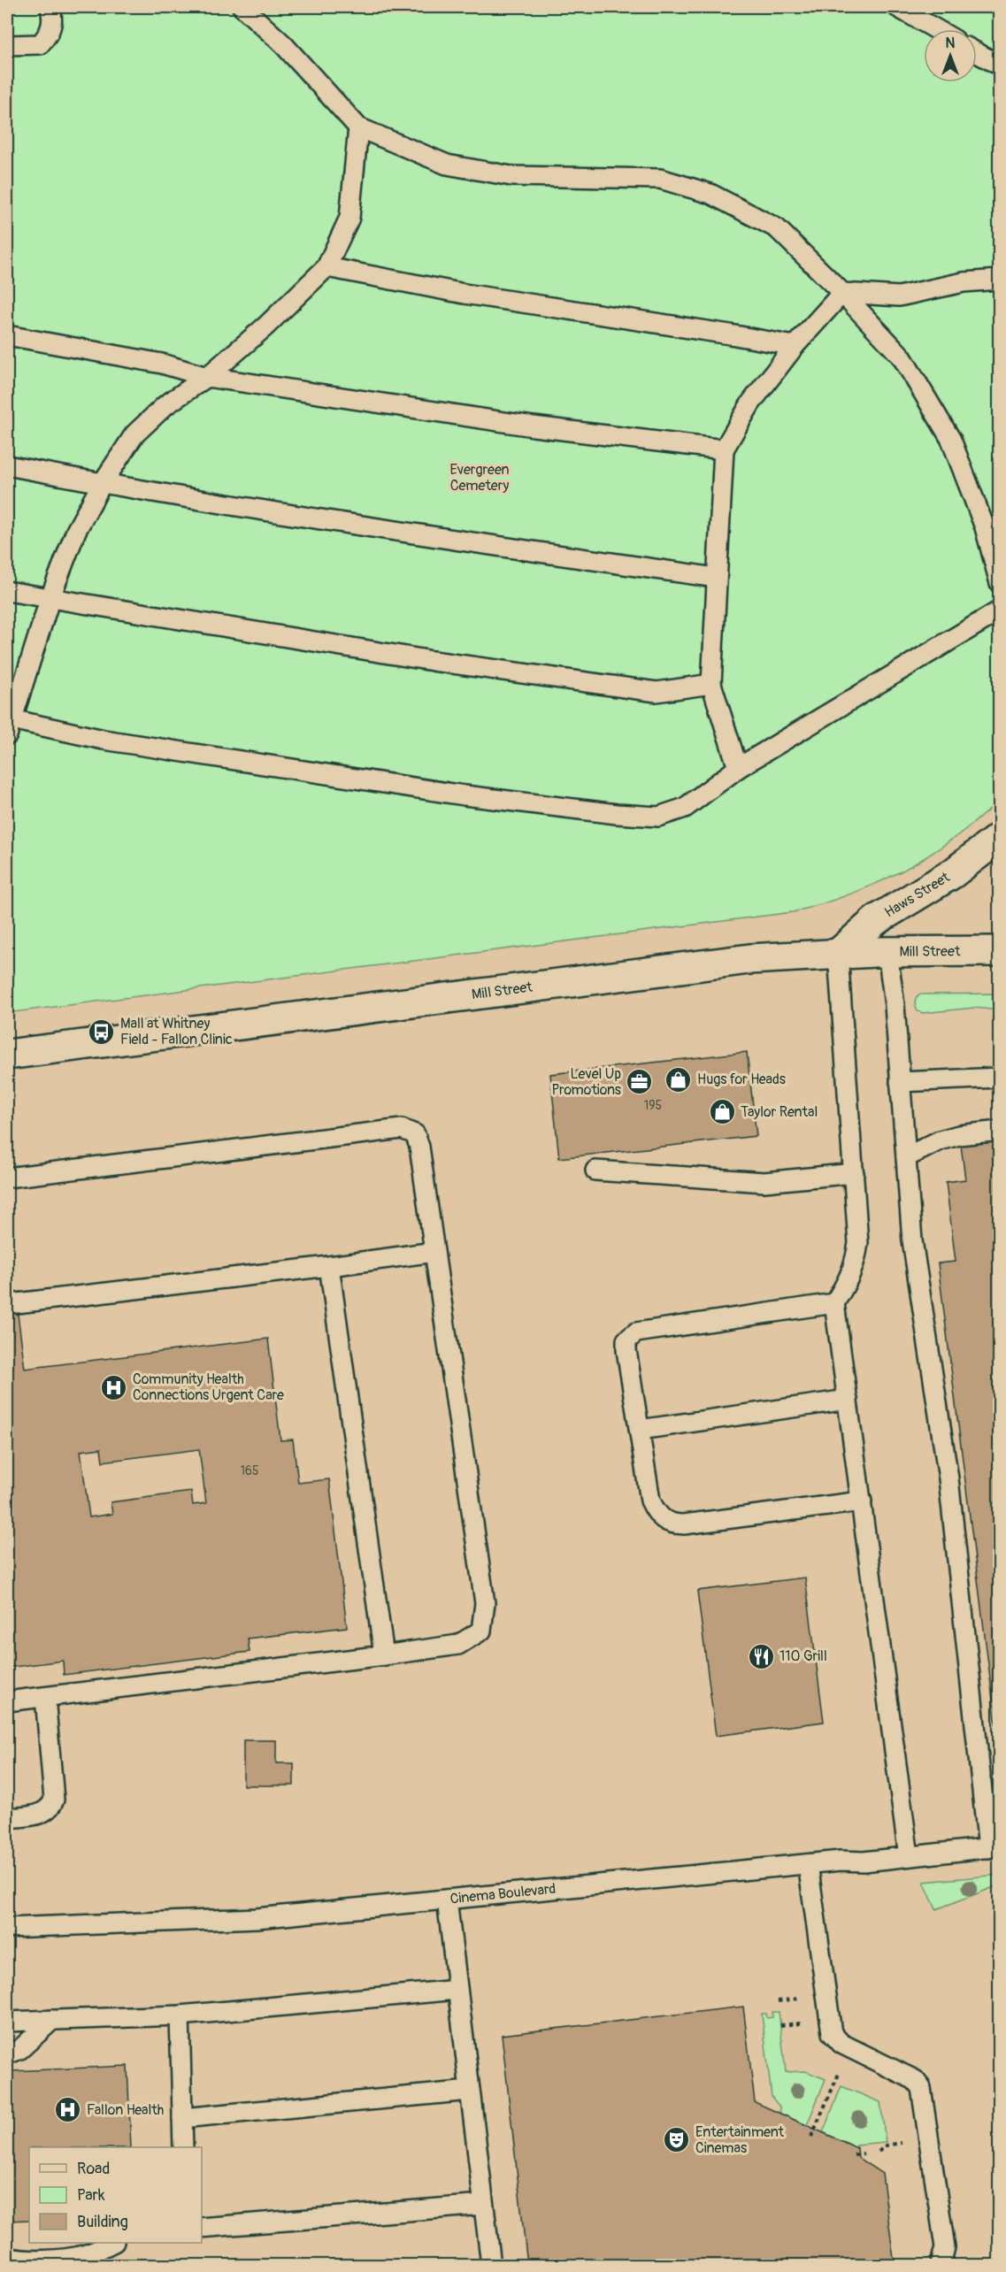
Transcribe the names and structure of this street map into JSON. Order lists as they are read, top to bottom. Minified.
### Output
{"streets":{"main road":["Haws Street","Mill Street"],"lane":["Cinema Boulevard"]},"crossings":[["Haws Street","Mill Street"]],"parks":["Evergreen Cemetery"],"places":{"bus stop":["Mall at Whitney Field - Fallon Clinic"],"shop":["Hugs for Heads","Taylor Rental"],"office":["Level Up Promotions"],"hospital":["Community Health Connections Urgent Care","Fallon Health"],"restaurant":["110 Grill"],"theatre":["Entertainment Cinemas"]},"house_numbers":["195","165"],"legend":["Road","Park","Building"],"north":"top"}
